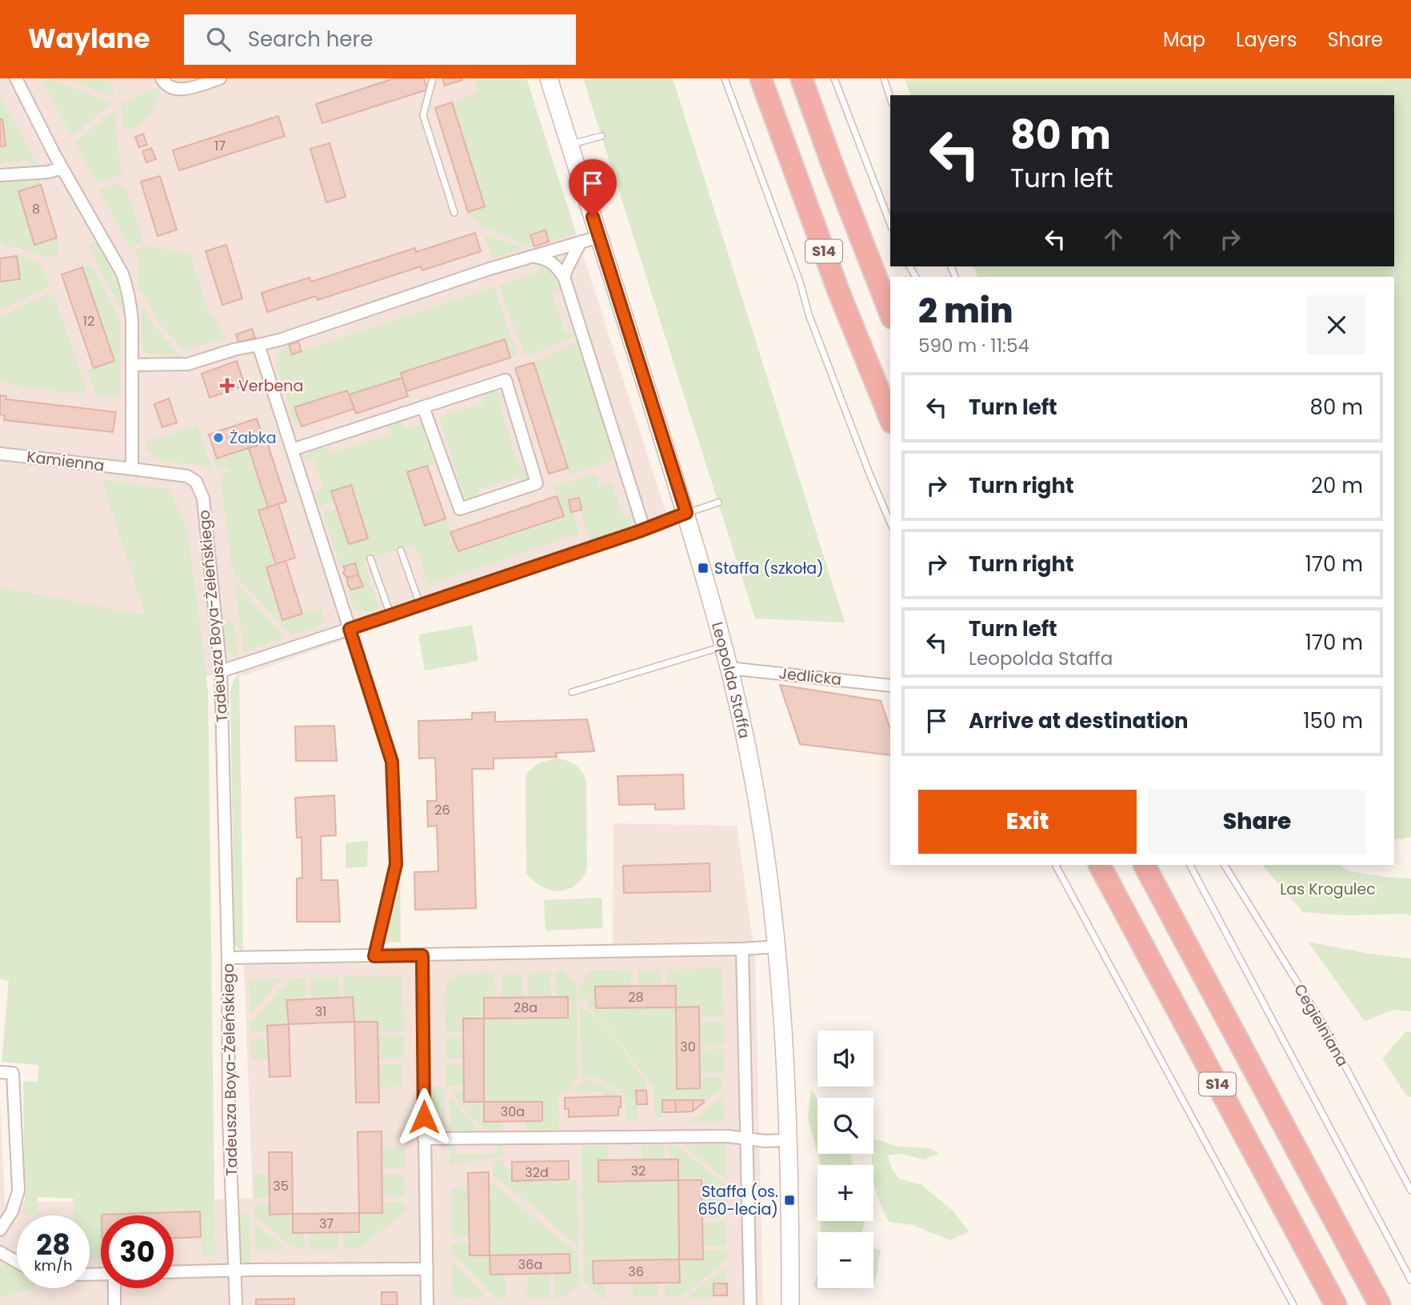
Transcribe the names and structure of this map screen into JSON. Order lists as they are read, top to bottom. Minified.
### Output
{"streets":{"highway":["S14"],"street":["Kamienna","Tadeusza Boya-Żeleńskiego","Jedlicka","Leopolda Staffa"],"lane":["Cegielniana"]},"crossings":[["Kamienna","Tadeusza Boya-Żeleńskiego"],["Jedlicka","Leopolda Staffa"]],"parks":["Las Krogulec"],"places":{"health":["Verbena"],"other":["Żabka"],"transit":["Staffa (szkoła)","Staffa (os. 650-lecia)"]},"house_numbers":["17","8","12","26","28","28a","31","30","30a","32","32d","35","37","36a","36"],"page":{"header":"Waylane","search":"Search here","nav":["Map","Layers","Share"],"turn":["80 m","Turn left"],"heading":["2 min","590 m · 11:54"],"list":[{"name":"Turn left","value":"80 m"},{"name":"Turn right","value":"20 m"},{"name":"Turn right","value":"170 m"},{"name":"Turn left","note":"Leopolda Staffa","value":"170 m"},{"name":"Arrive at destination","value":"150 m"}],"buttons":["Exit","Share"],"map_buttons":["+","−"],"speed":"28 km/h","limit":"30"}}
